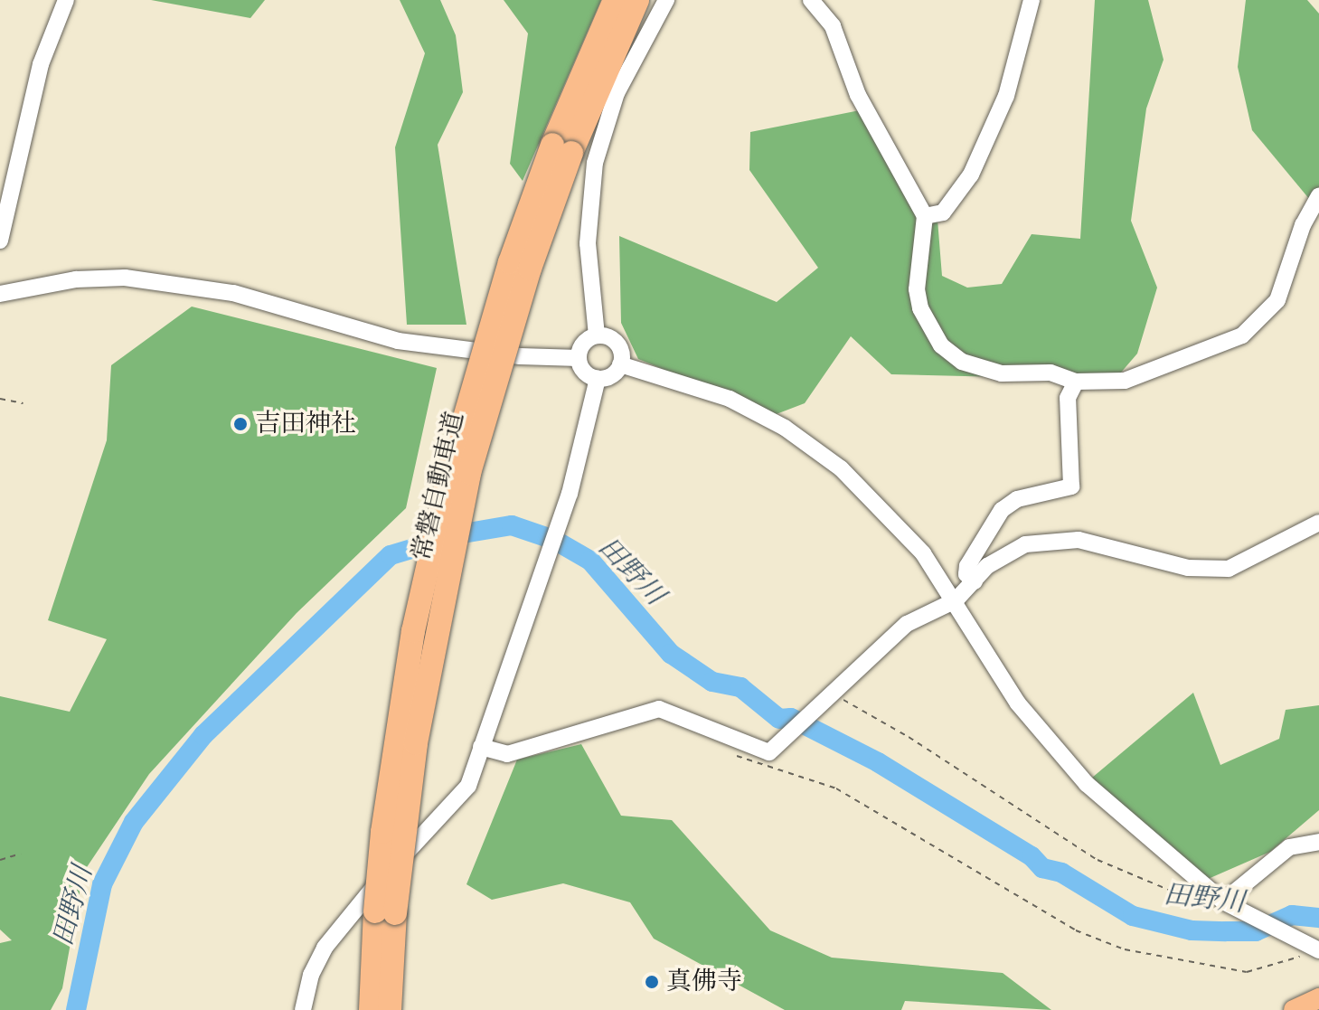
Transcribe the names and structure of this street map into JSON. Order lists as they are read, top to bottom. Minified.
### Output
{"streets":{"highway":["常磐自動車道"]},"water":["田野川"],"places":["吉田神社","真佛寺"]}
